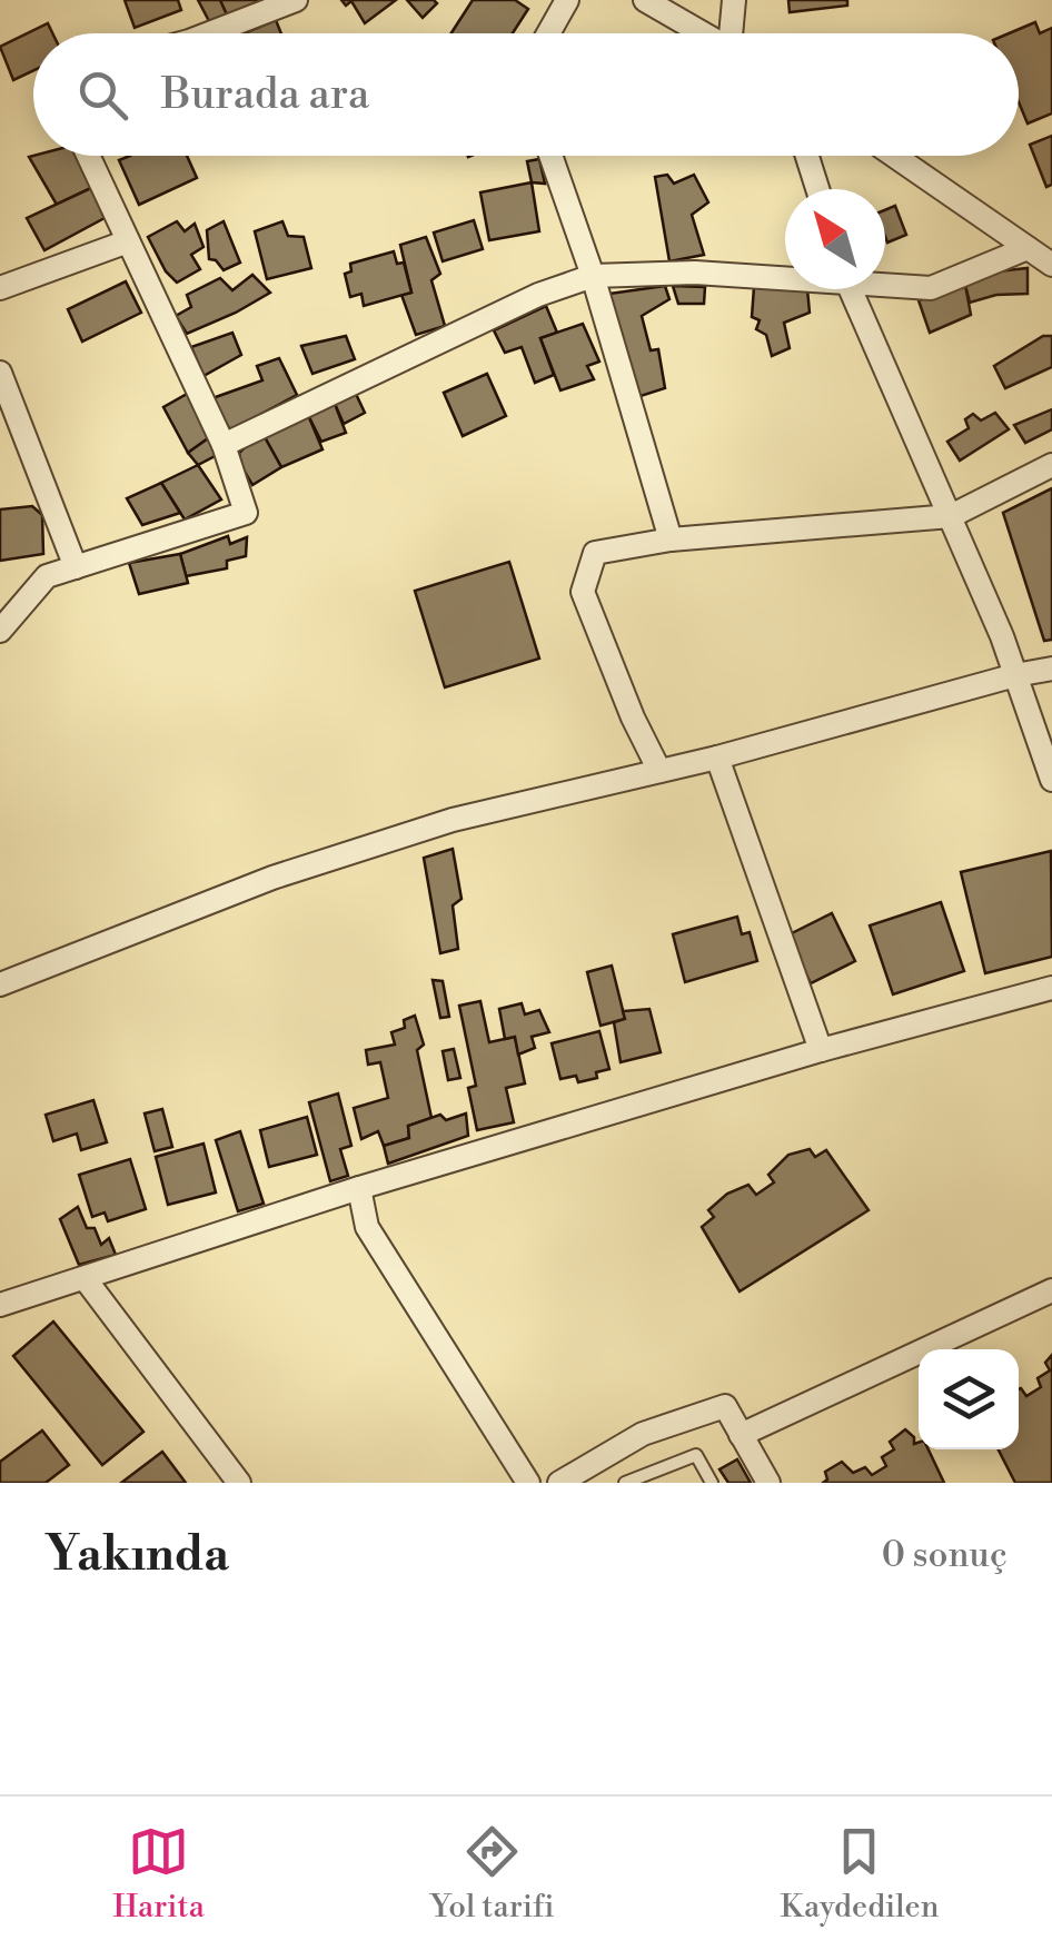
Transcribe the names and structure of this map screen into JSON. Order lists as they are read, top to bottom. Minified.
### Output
{"north":"top left","page":{"search":"Burada ara","heading":["Yakında","0 sonuç"],"nav":["Harita","Yol tarifi","Kaydedilen"]}}
